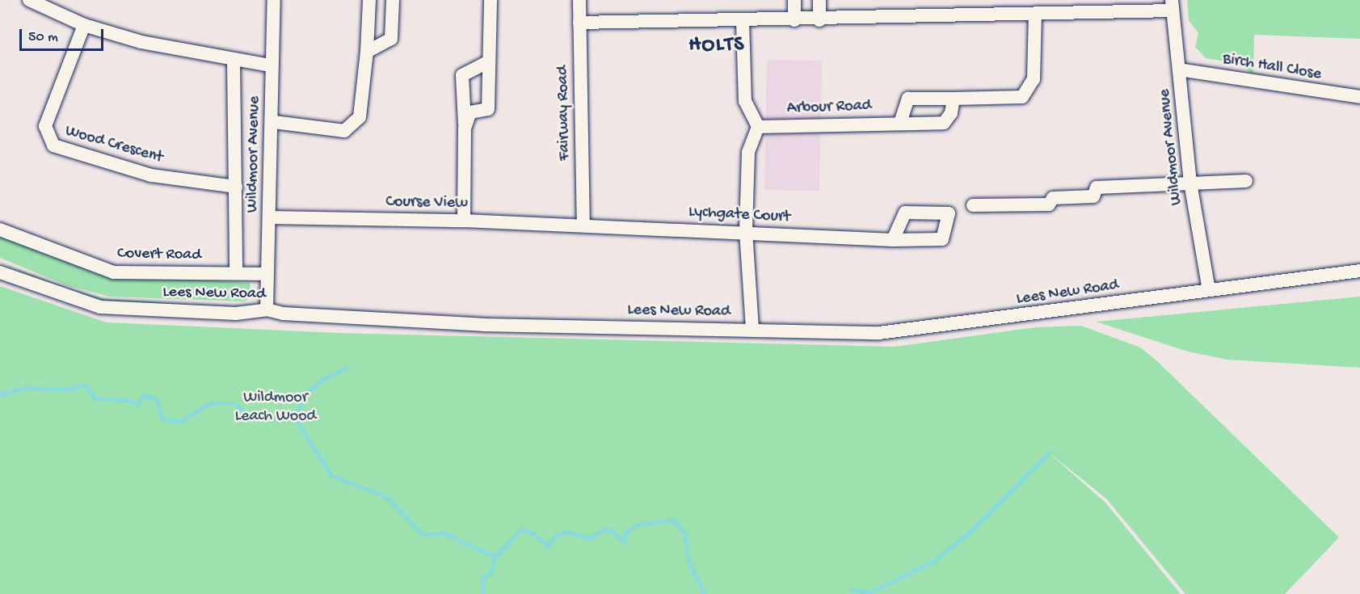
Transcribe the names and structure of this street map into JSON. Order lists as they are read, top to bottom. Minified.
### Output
{"streets":{"street":["Birch Hall Close","Arbour Road","Fairway Road","Wood Crescent","Wildmoor Avenue","Course View","Lychgate Court","Covert Road","Lees New Road"]},"crossings":[["Birch Hall Close","Wildmoor Avenue"],["Fairway Road","Course View"],["Fairway Road","Lychgate Court"],["Wood Crescent","Wildmoor Avenue"],["Wildmoor Avenue","Course View"],["Wildmoor Avenue","Covert Road"],["Wildmoor Avenue","Lees New Road"],["Course View","Lychgate Court"]],"districts":["HOLTS"],"parks":["Wildmoor Leach Wood"],"scale_bar":"50 m"}
